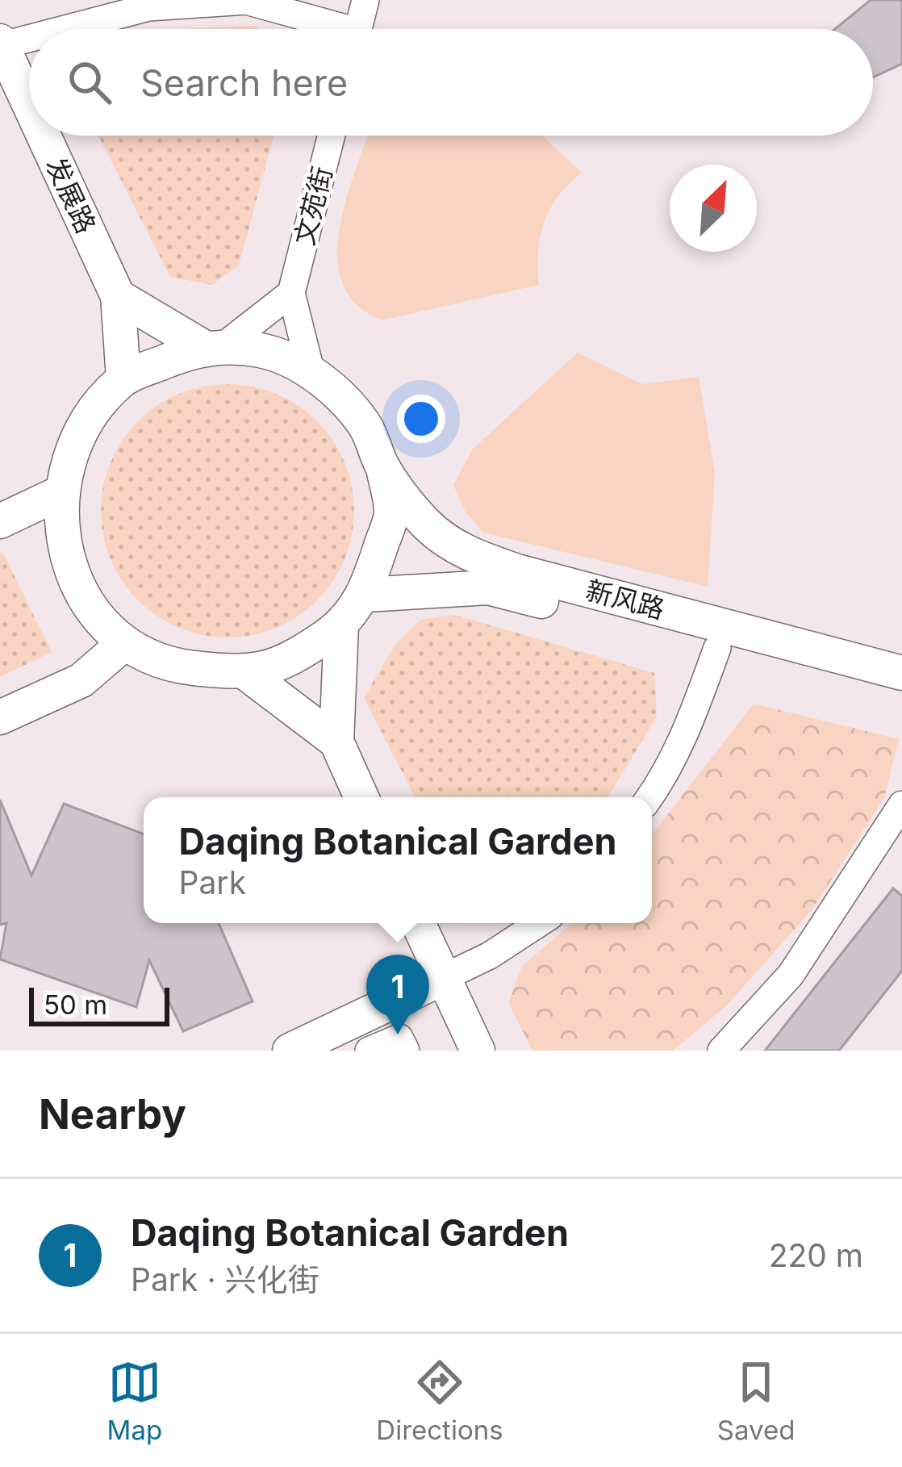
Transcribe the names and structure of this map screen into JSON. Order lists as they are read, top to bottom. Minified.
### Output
{"streets":{"main road":["发展路","新风路"],"street":["文苑街"]},"scale_bar":"50 m","north":"top right","page":{"search":"Search here","popup":["Daqing Botanical Garden","Park"],"pins":"1","scale":"50 m","heading":"Nearby","list":[{"mark":"1","name":"Daqing Botanical Garden","note":"Park · 兴化街","value":"220 m"}],"nav":["Map","Directions","Saved"]}}
